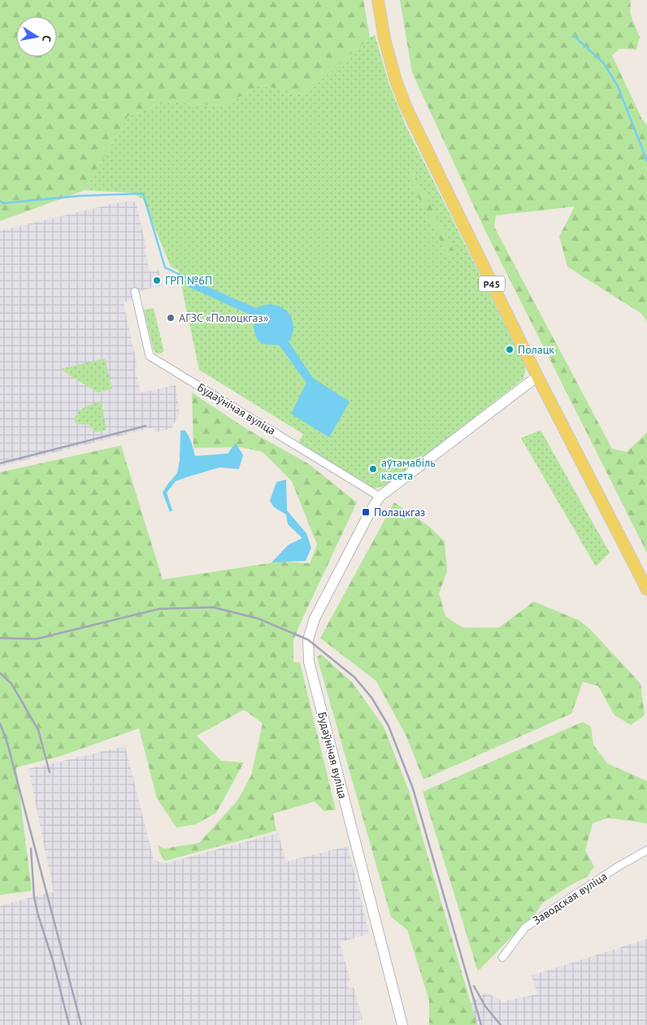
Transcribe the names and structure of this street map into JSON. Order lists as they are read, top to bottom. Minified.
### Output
{"streets":{"main road":["Р45"],"street":["Будаўнічая вуліца","Заводская вуліца"]},"crossings":[["Р45","Будаўнічая вуліца"]],"places":{"other":["ГРП №6П","АГЗС «Полоцкгаз»","Полацк","аўтамабіль касета"],"transit":["Полацкгаз"]},"north":"right"}
